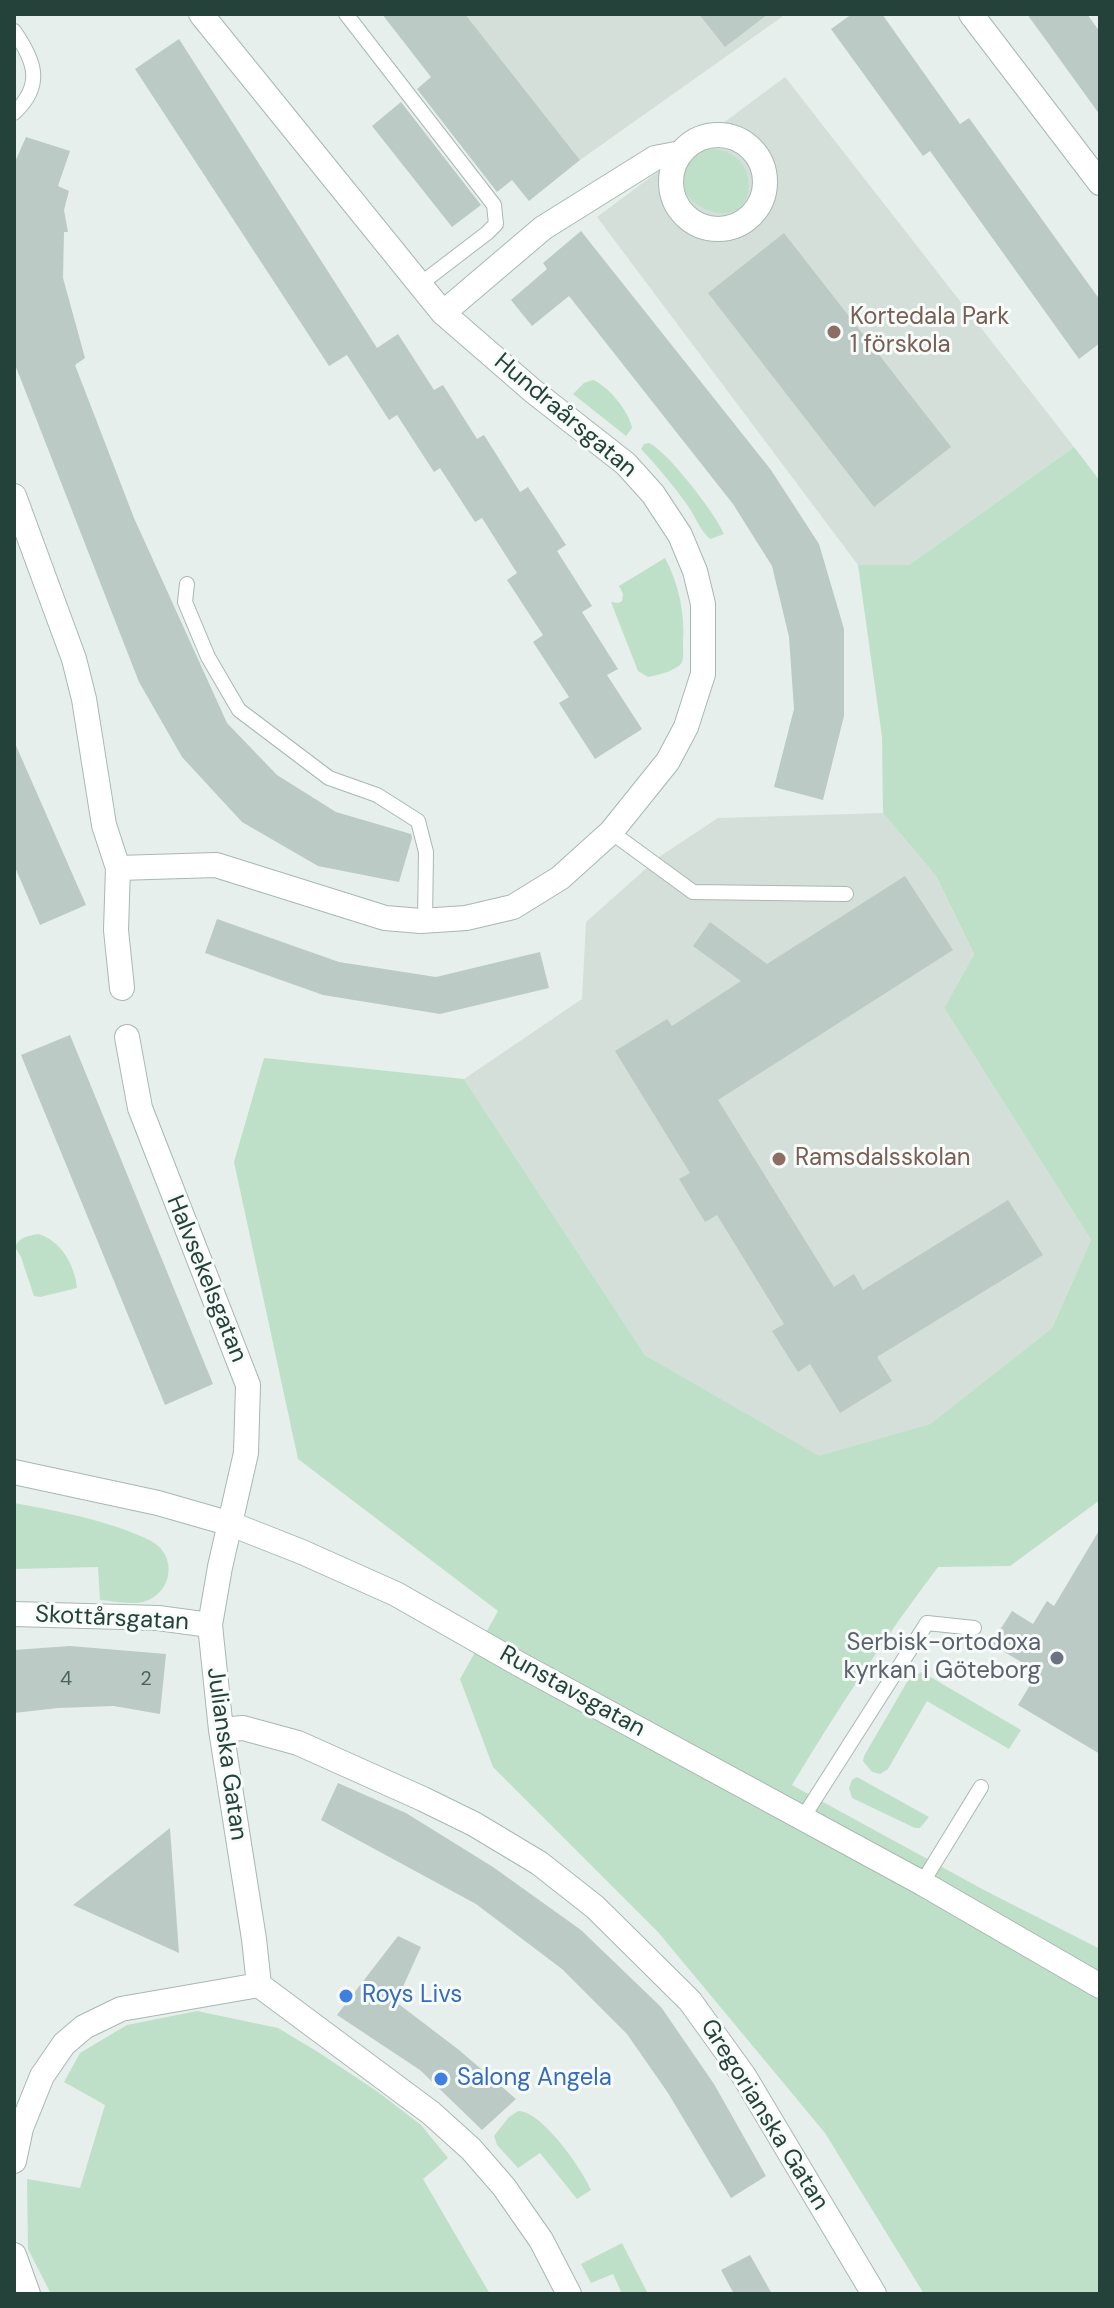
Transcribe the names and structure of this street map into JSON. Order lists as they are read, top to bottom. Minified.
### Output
{"streets":{"street":["Hundraårsgatan","Halvsekelsgatan","Skottårsgatan","Runstavsgatan","Julianska Gatan","Gregorianska Gatan"]},"crossings":[["Halvsekelsgatan","Runstavsgatan"],["Halvsekelsgatan","Julianska Gatan"],["Skottårsgatan","Julianska Gatan"],["Runstavsgatan","Julianska Gatan"],["Julianska Gatan","Gregorianska Gatan"]],"places":["Kortedala Park 1 förskola","Ramsdalsskolan","Serbisk-ortodoxa kyrkan i Göteborg","Roys Livs","Salong Angela"],"house_numbers":["4","2"]}
